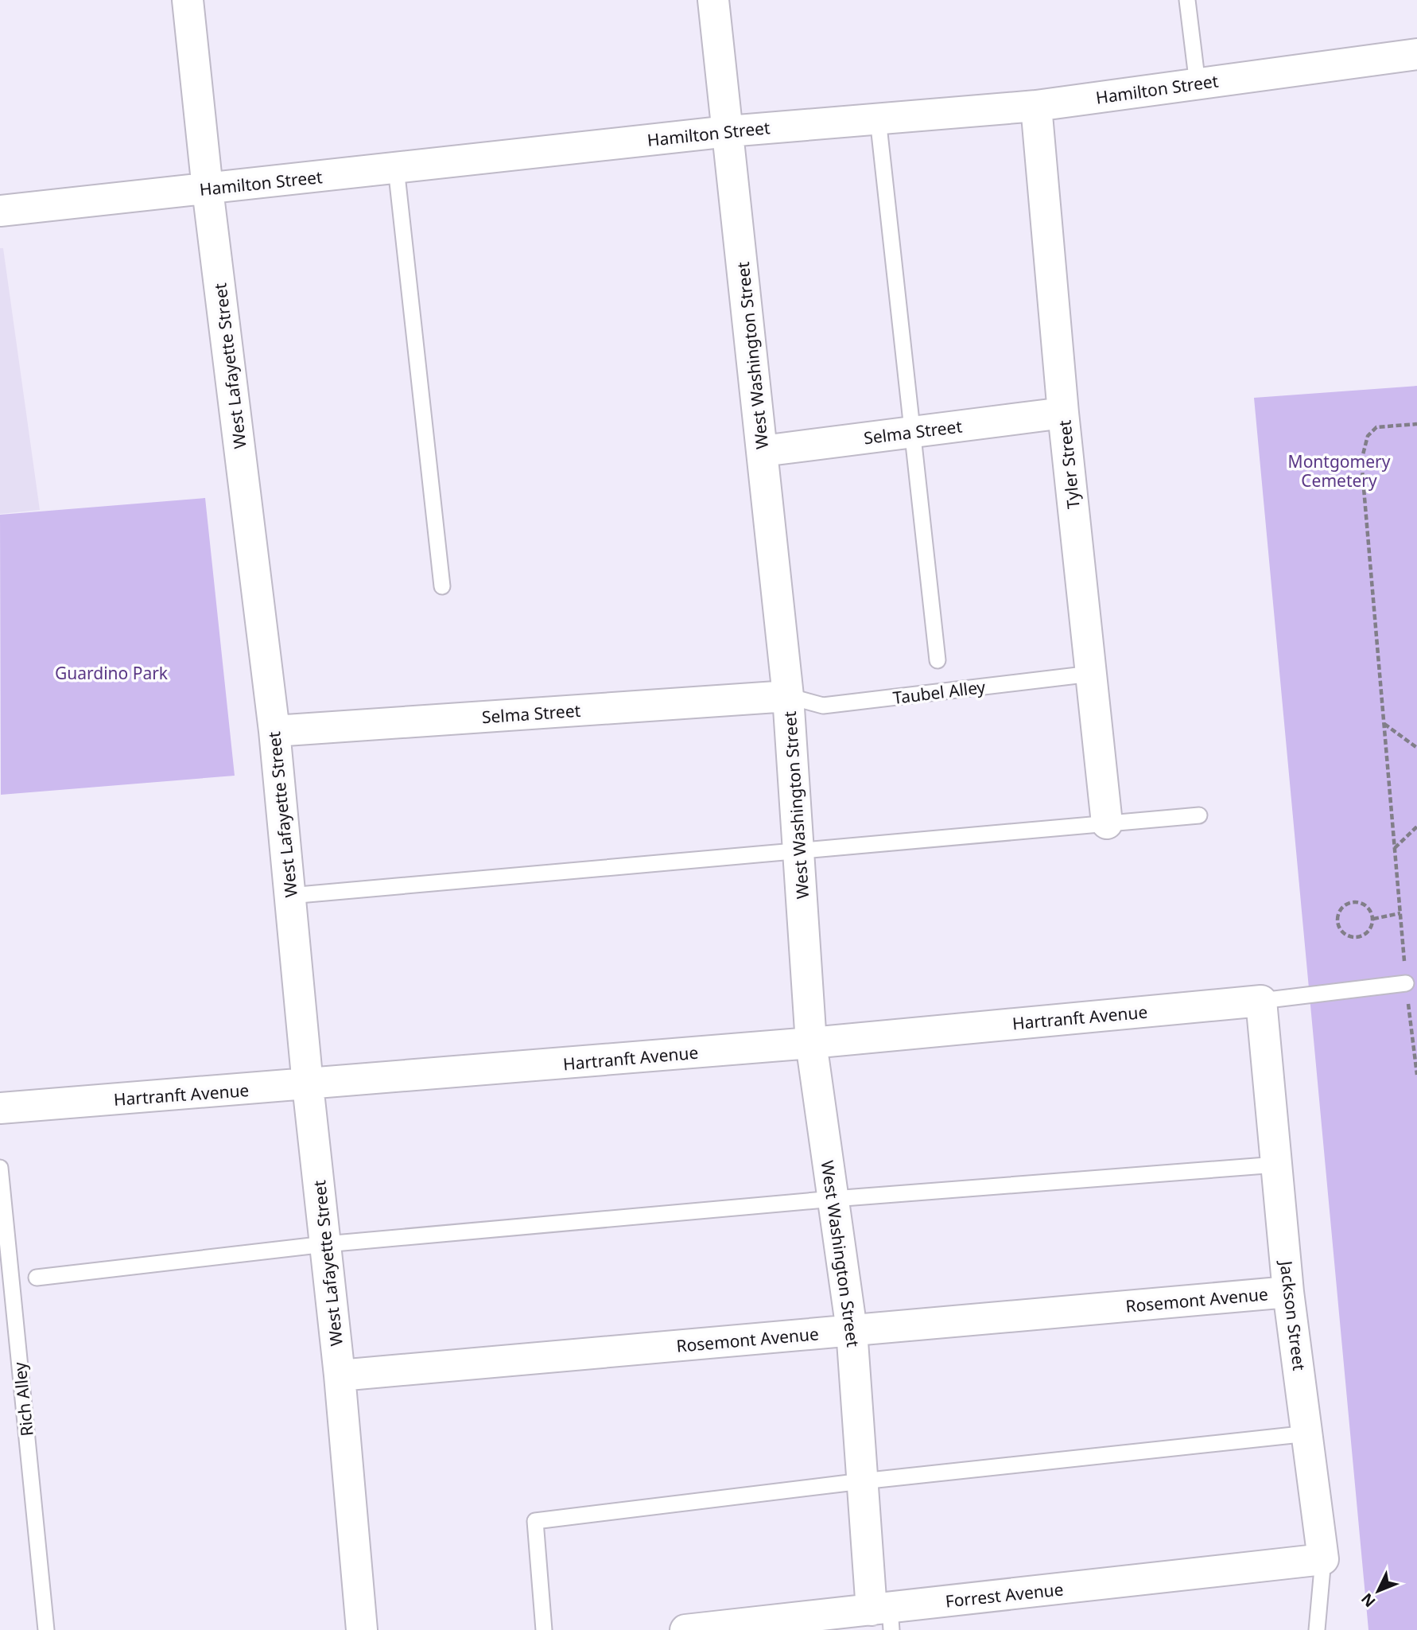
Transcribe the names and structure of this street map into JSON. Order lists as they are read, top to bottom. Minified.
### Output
{"streets":{"street":["Hamilton Street","West Washington Street","West Lafayette Street","Selma Street","Tyler Street","Hartranft Avenue","Rosemont Avenue","Jackson Street","Forrest Avenue"],"lane":["Taubel Alley","Rich Alley"]},"crossings":[["Hamilton Street","West Washington Street"],["Hamilton Street","West Lafayette Street"],["Hamilton Street","Tyler Street"],["West Washington Street","Selma Street"],["West Washington Street","Taubel Alley"],["West Washington Street","Hartranft Avenue"],["West Washington Street","Rosemont Avenue"],["West Washington Street","Forrest Avenue"],["West Lafayette Street","Selma Street"],["West Lafayette Street","Hartranft Avenue"],["West Lafayette Street","Rosemont Avenue"],["Selma Street","Tyler Street"],["Selma Street","Taubel Alley"],["Tyler Street","Taubel Alley"],["Hartranft Avenue","Jackson Street"],["Rosemont Avenue","Jackson Street"],["Jackson Street","Forrest Avenue"]],"parks":["Montgomery Cemetery","Guardino Park"],"north":"bottom left"}
